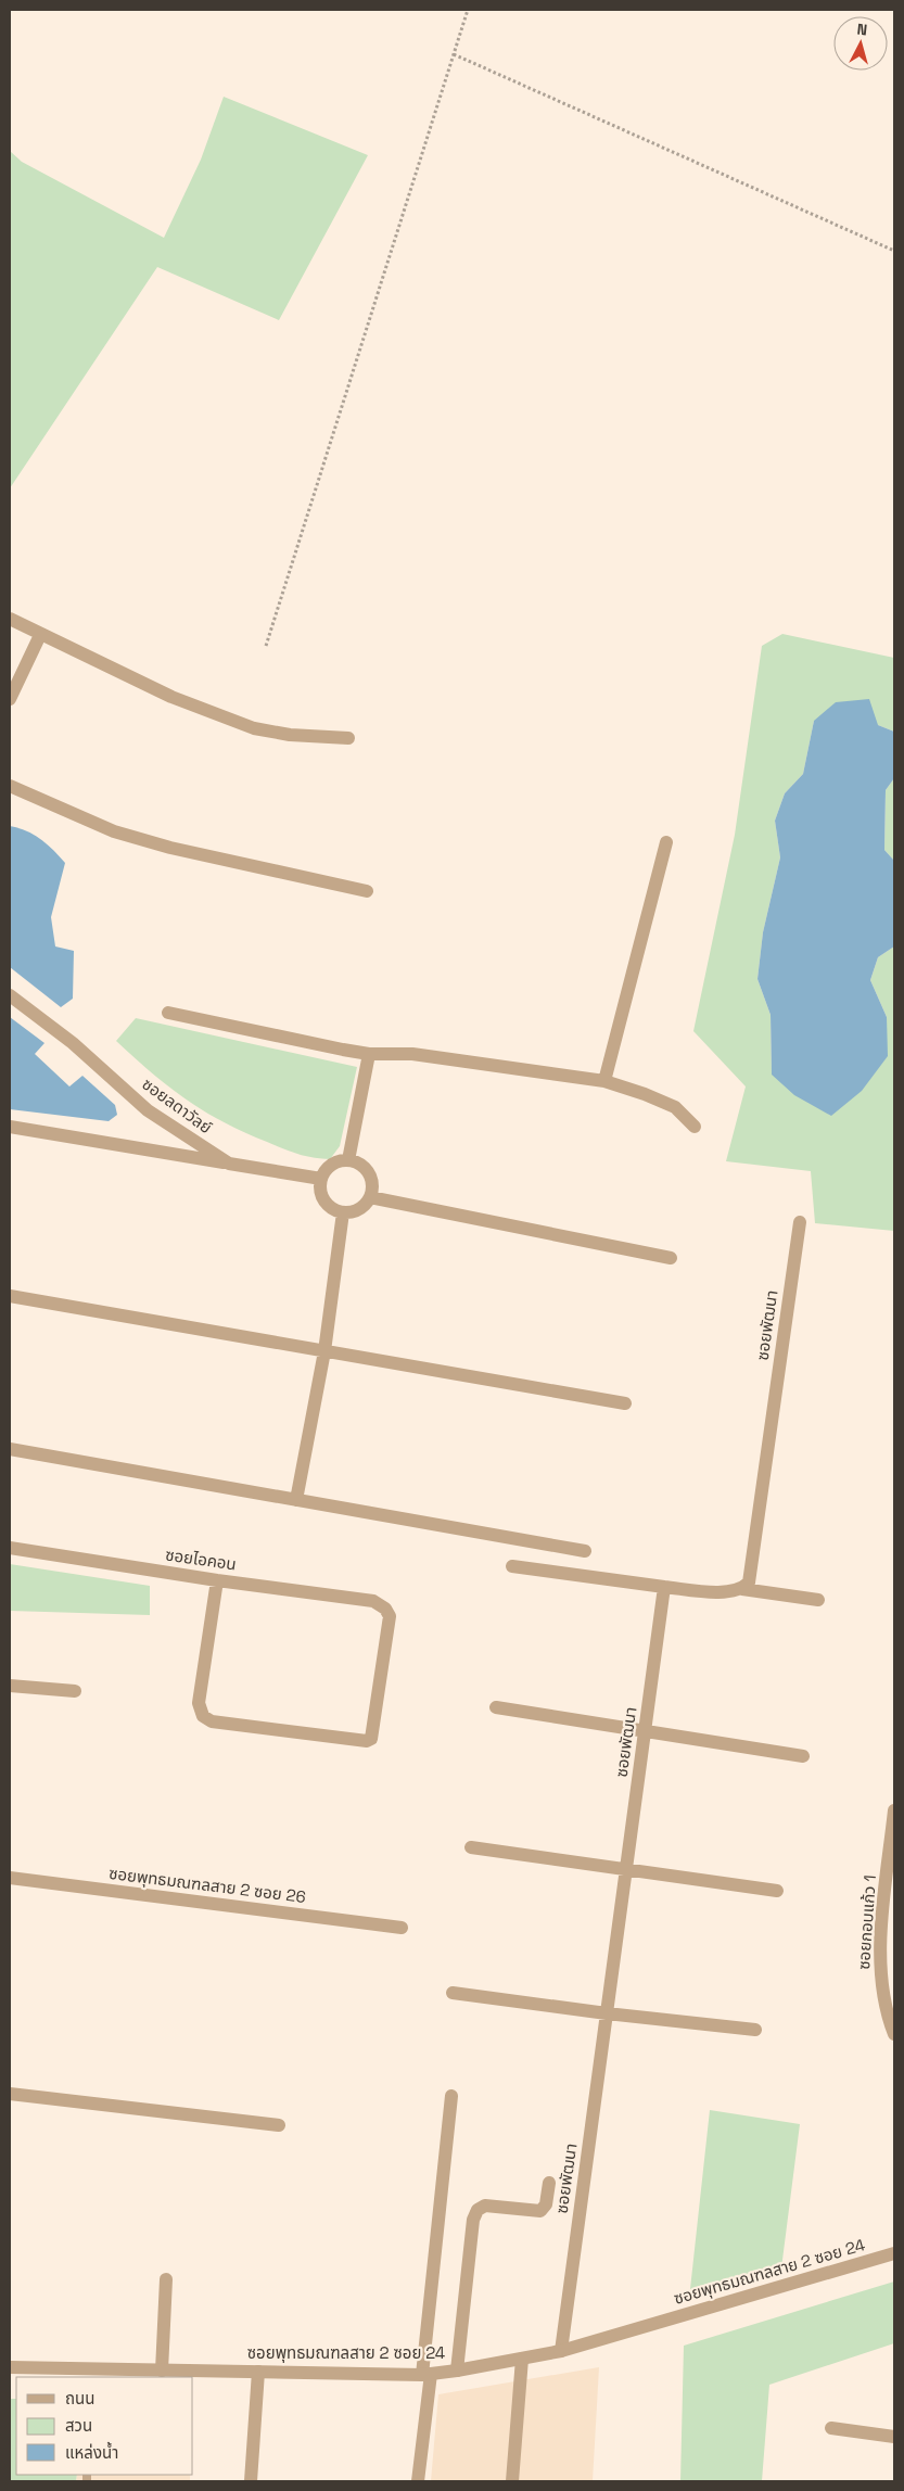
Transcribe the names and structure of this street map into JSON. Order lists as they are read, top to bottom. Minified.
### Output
{"streets":{"street":["ซอยลดาวัลย์","ซอยพัฒนา","ซอยไอคอน","ซอยพุทธมณฑลสาย 2 ซอย 26","ซอยกอบแก้ว 1","ซอยพุทธมณฑลสาย 2 ซอย 24"]},"crossings":[["ซอยพัฒนา","ซอยพุทธมณฑลสาย 2 ซอย 24"]],"legend":["ถนน","สวน","แหล่งน้ำ"],"north":"top"}
